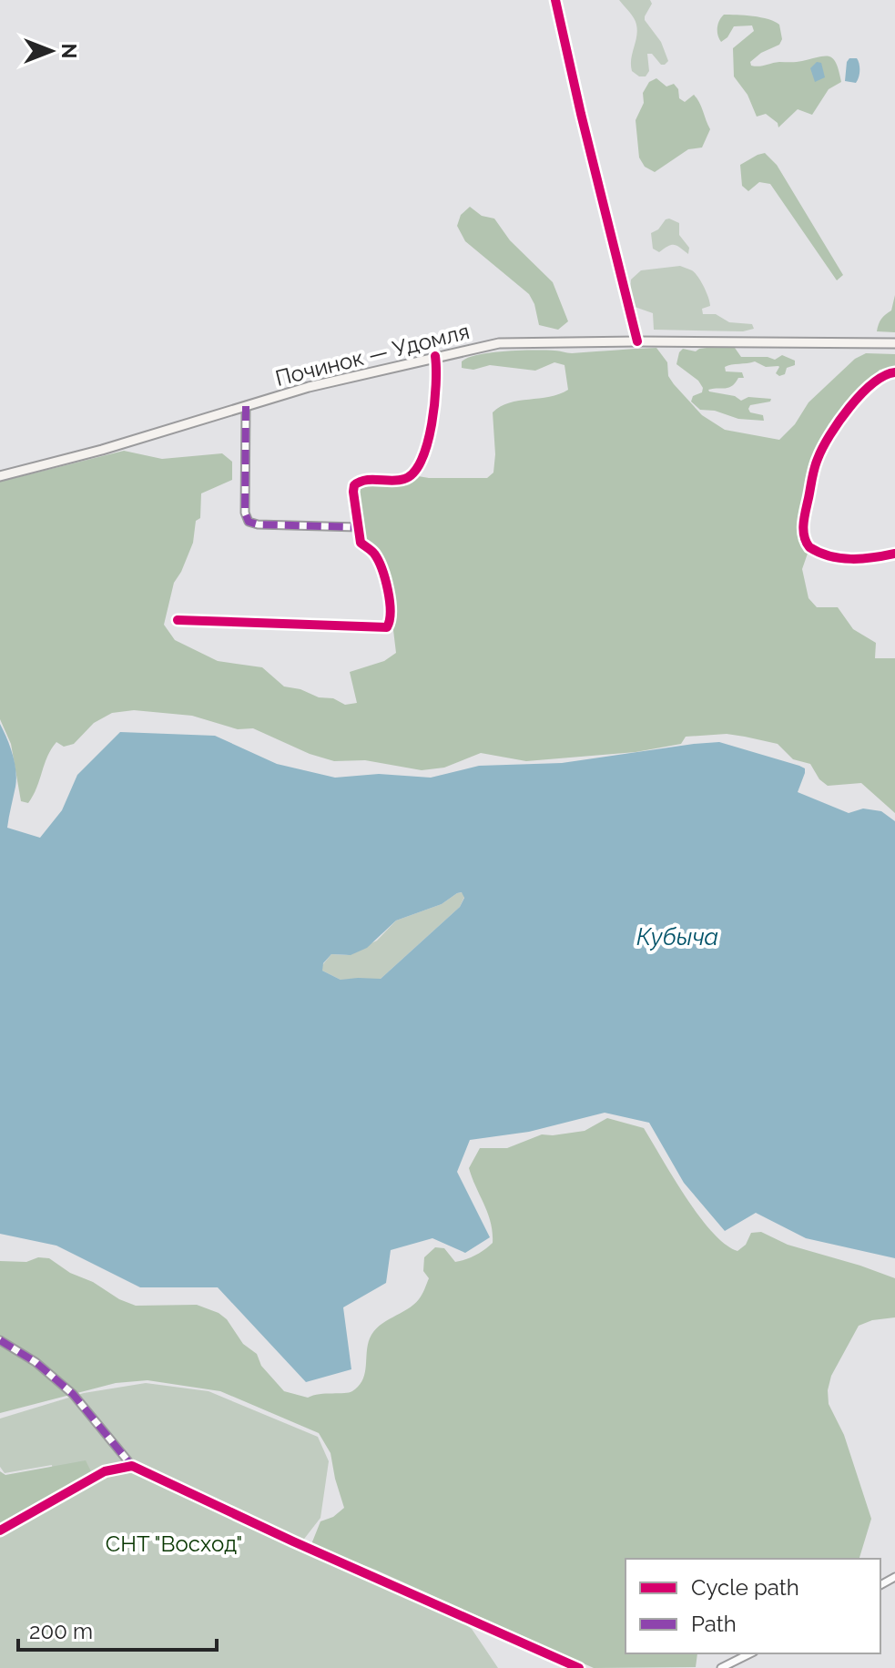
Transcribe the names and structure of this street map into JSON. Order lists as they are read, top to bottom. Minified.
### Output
{"streets":{"main road":["Починок — Удомля"]},"water":["Кубыча"],"parks":["СНТ \"Восход\""],"legend":["Cycle path","Path"],"scale_bar":"200 m","north":"right"}
